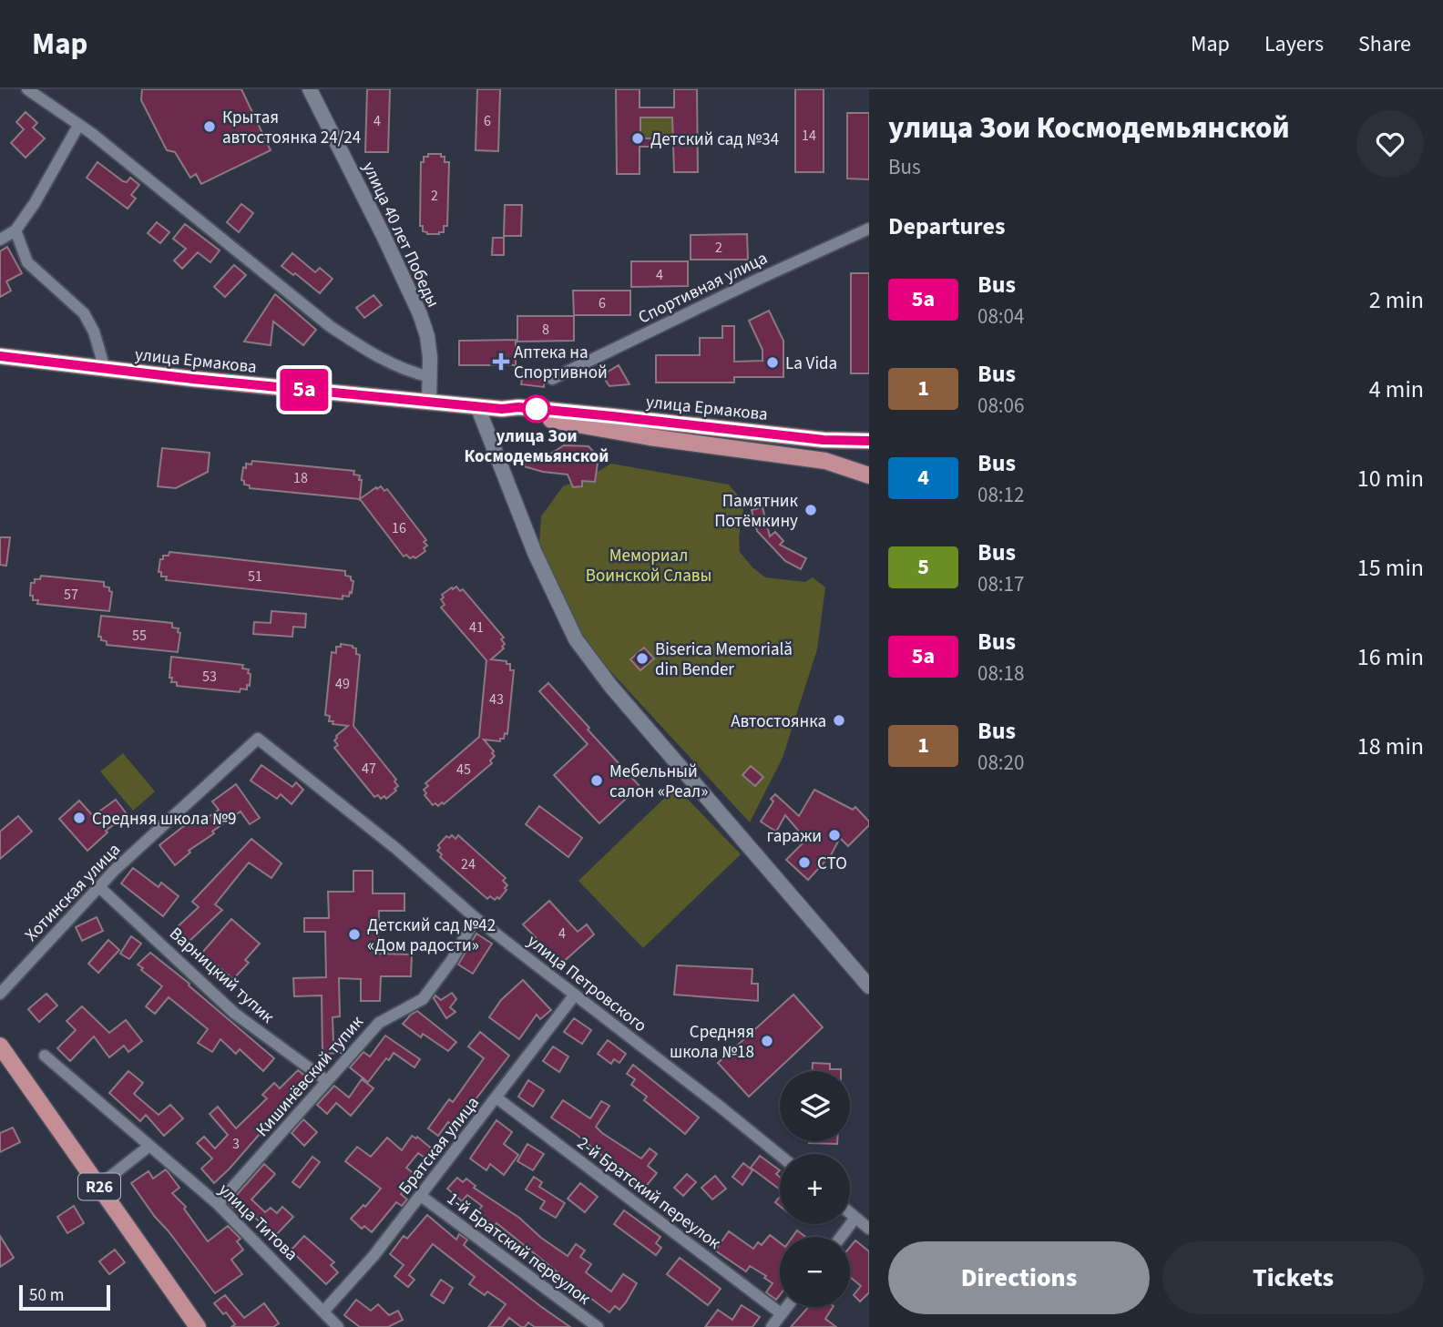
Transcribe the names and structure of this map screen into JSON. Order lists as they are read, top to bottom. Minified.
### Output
{"streets":{"main road":["улица Ермакова","R26"],"street":["улица 40 лет Победы","Спортивная улица","Хотинская улица","Варницкий тупик","улица Петровского","Кишинёвский тупик","Братская улица","2-й Братский переулок","улица Титова","1-й Братский переулок"]},"crossings":[["улица 40 лет Победы","улица Ермакова"],["Хотинская улица","Варницкий тупик"],["Хотинская улица","улица Петровского"],["Варницкий тупик","Кишинёвский тупик"],["улица Петровского","Кишинёвский тупик"],["улица Петровского","Братская улица"],["Кишинёвский тупик","улица Титова"],["Братская улица","2-й Братский переулок"],["Братская улица","улица Титова"],["Братская улица","1-й Братский переулок"]],"parks":["Мемориал Воинской Славы"],"places":{"other":["Крытая автостоянка 24/24","Детский сад №34","La Vida","улица Зои Космодемьянской","Памятник Потёмкину","Biserica Memorială din Bender","Автостоянка","Мебельный салон «Реал»","Средняя школа №9","гаражи","СТО","Детский сад №42 «Дом радости»","Средняя школа №18"],"health":["Аптека на Спортивной"]},"lines":["bus line 5а"],"house_numbers":["4","6","14","2","2","4","6","8","18","16","51","57","41","55","53","49","43","47","45","24","4","3"],"scale_bar":"50 m","page":{"header":"Map","nav":["Map","Layers","Share"],"on_map":"5а","heading":[["улица Зои Космодемьянской","Bus"],"Departures"],"list":[{"mark":"5а","name":"Bus","note":"08:04","value":"2 min"},{"mark":"1","name":"Bus","note":"08:06","value":"4 min"},{"mark":"4","name":"Bus","note":"08:12","value":"10 min"},{"mark":"5","name":"Bus","note":"08:17","value":"15 min"},{"mark":"5а","name":"Bus","note":"08:18","value":"16 min"},{"mark":"1","name":"Bus","note":"08:20","value":"18 min"}],"map_buttons":["+","−"],"buttons":["Directions","Tickets"],"scale":"50 m"}}
